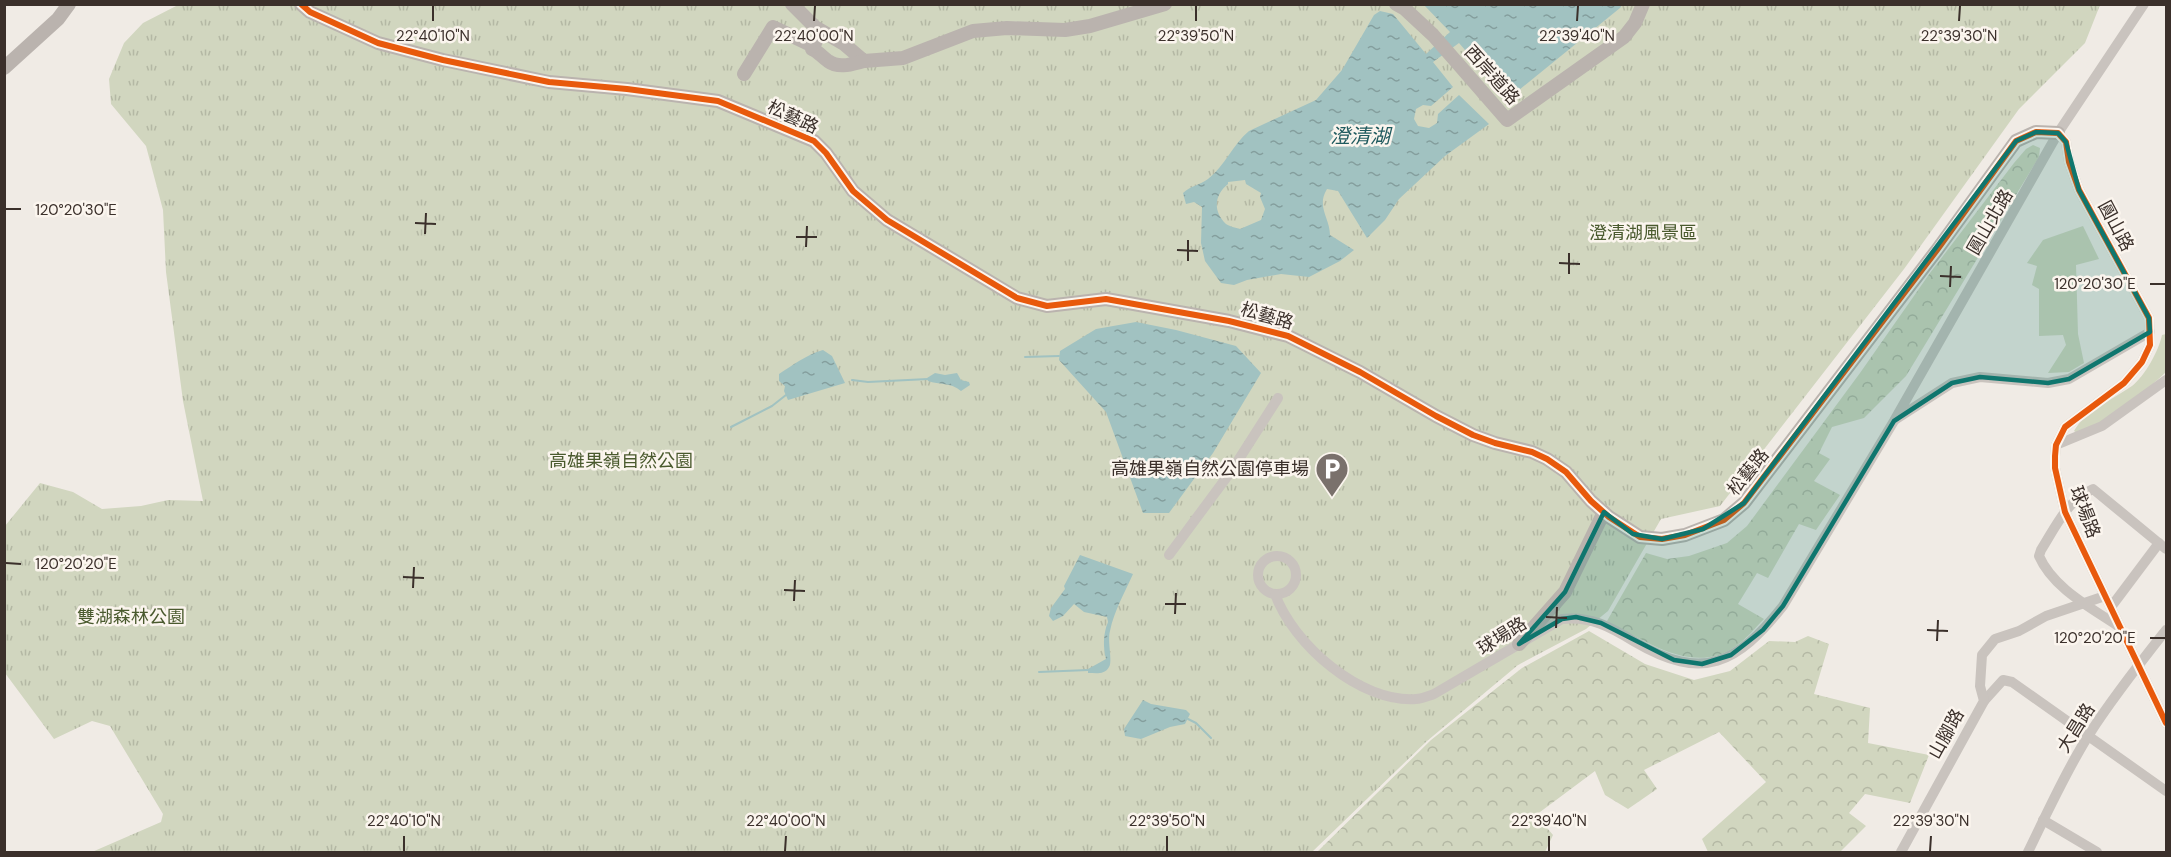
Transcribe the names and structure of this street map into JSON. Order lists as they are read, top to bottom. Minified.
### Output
{"streets":{"street":["西岸道路","松藝路","圓山北路","圓山路","球場路","大昌路","山腳路"]},"crossings":[["松藝路","圓山北路"],["松藝路","圓山路"],["圓山北路","圓山路"],["圓山北路","球場路"],["圓山路","球場路"],["球場路","大昌路"],["球場路","山腳路"]],"water":["澄清湖"],"parks":["澄清湖風景區","高雄果嶺自然公園","雙湖森林公園"],"places":{"parking":["高雄果嶺自然公園停車場"]},"coordinates":["22°40'10\"N","22°40'00\"N","22°39'50\"N","22°39'40\"N","22°39'30\"N","120°20'30\"E","120°20'20\"E"]}
